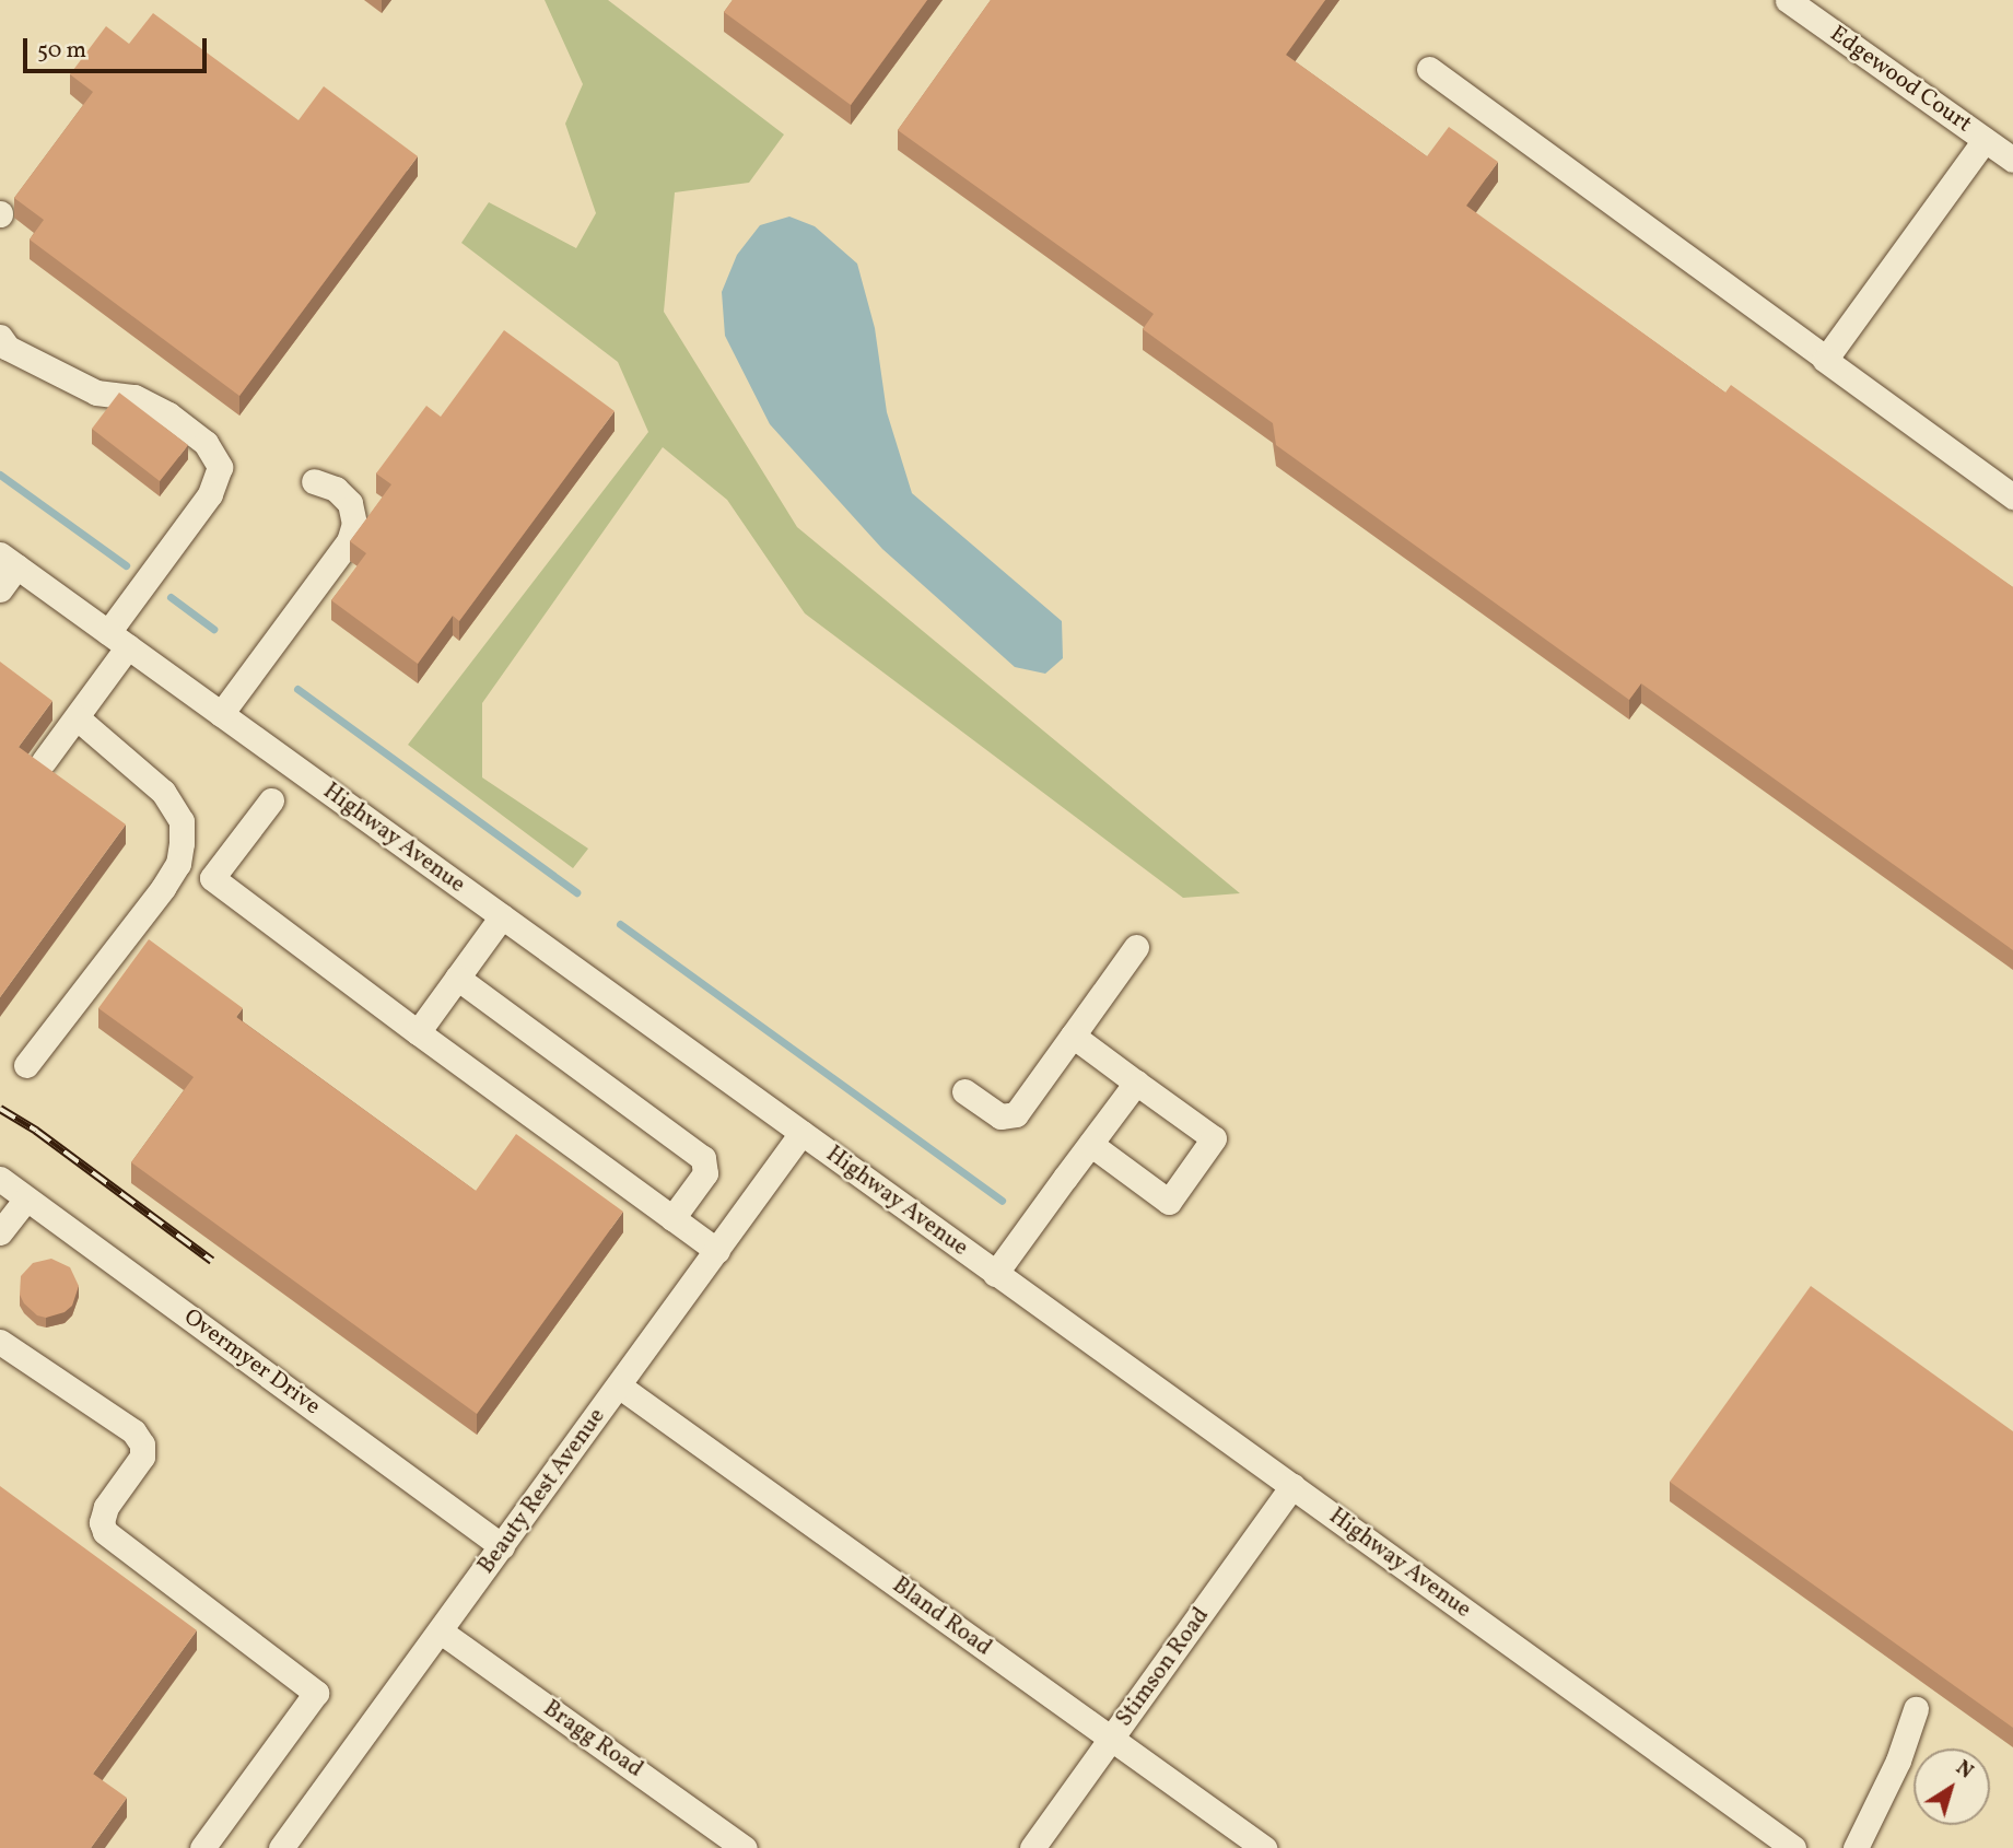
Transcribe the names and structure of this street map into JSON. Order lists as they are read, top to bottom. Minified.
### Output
{"streets":{"street":["Edgewood Court","Highway Avenue","Overmyer Drive","Beauty Rest Avenue","Bland Road","Stimson Road","Bragg Road"]},"crossings":[["Highway Avenue","Beauty Rest Avenue"],["Highway Avenue","Stimson Road"],["Overmyer Drive","Beauty Rest Avenue"],["Beauty Rest Avenue","Bland Road"],["Beauty Rest Avenue","Bragg Road"],["Bland Road","Stimson Road"]],"scale_bar":"50 m","north":"top right"}
